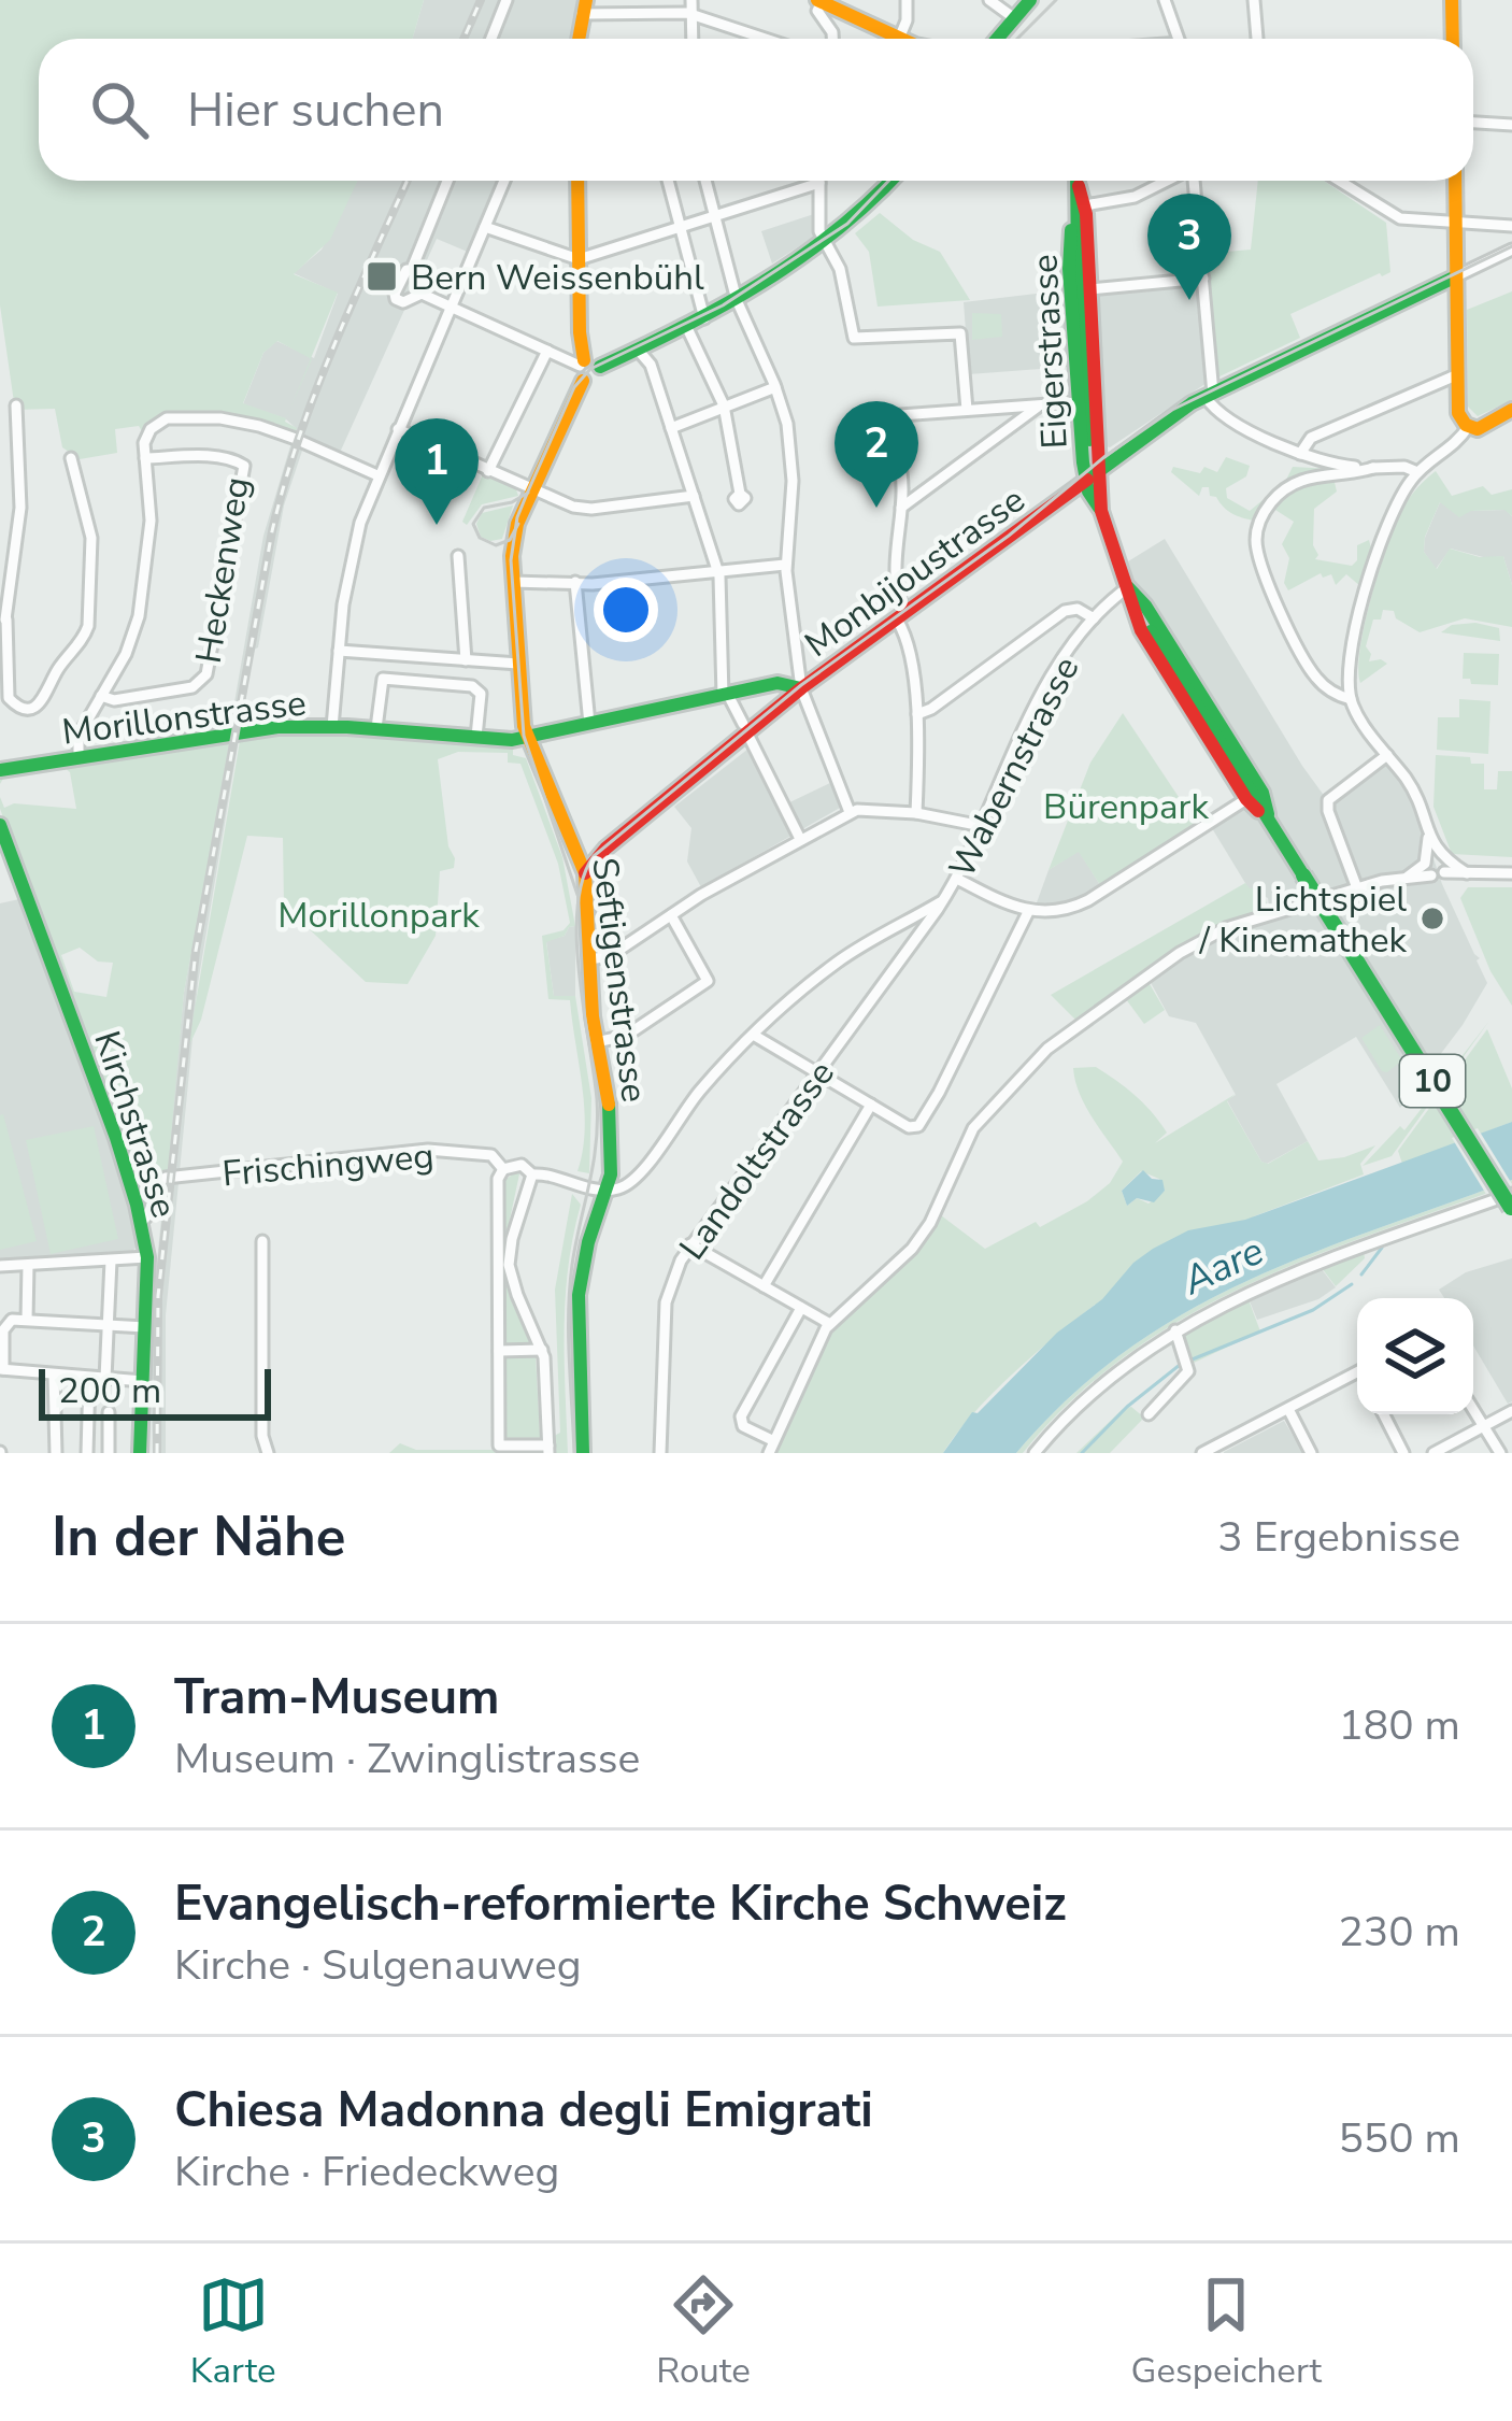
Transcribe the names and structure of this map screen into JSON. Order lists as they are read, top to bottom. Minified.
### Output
{"streets":{"main road":["Eigerstrasse","Monbijoustrasse","Morillonstrasse","Seftigenstrasse","10","Kirchstrasse"],"street":["Heckenweg","Wabernstrasse","Landoltstrasse","Frischingweg"]},"crossings":[["Eigerstrasse","Monbijoustrasse"],["Eigerstrasse","Wabernstrasse"],["Heckenweg","Morillonstrasse"],["Monbijoustrasse","Morillonstrasse"],["Monbijoustrasse","Seftigenstrasse"],["Morillonstrasse","Seftigenstrasse"],["Wabernstrasse","Seftigenstrasse"],["Wabernstrasse","Landoltstrasse"],["Wabernstrasse","Frischingweg"],["Seftigenstrasse","Frischingweg"],["Kirchstrasse","Frischingweg"]],"water":["Aare"],"parks":["Bürenpark","Morillonpark"],"places":{"transit":["Bern Weissenbühl"],"other":["Lichtspiel / Kinemathek"]},"scale_bar":"200 m","page":{"search":"Hier suchen","pins":["3","2","1"],"scale":"200 m","heading":["In der Nähe","3 Ergebnisse"],"list":[{"mark":"1","name":"Tram-Museum","note":"Museum · Zwinglistrasse","value":"180 m"},{"mark":"2","name":"Evangelisch-reformierte Kirche Schweiz","note":"Kirche · Sulgenauweg","value":"230 m"},{"mark":"3","name":"Chiesa Madonna degli Emigrati","note":"Kirche · Friedeckweg","value":"550 m"}],"nav":["Karte","Route","Gespeichert"]}}
